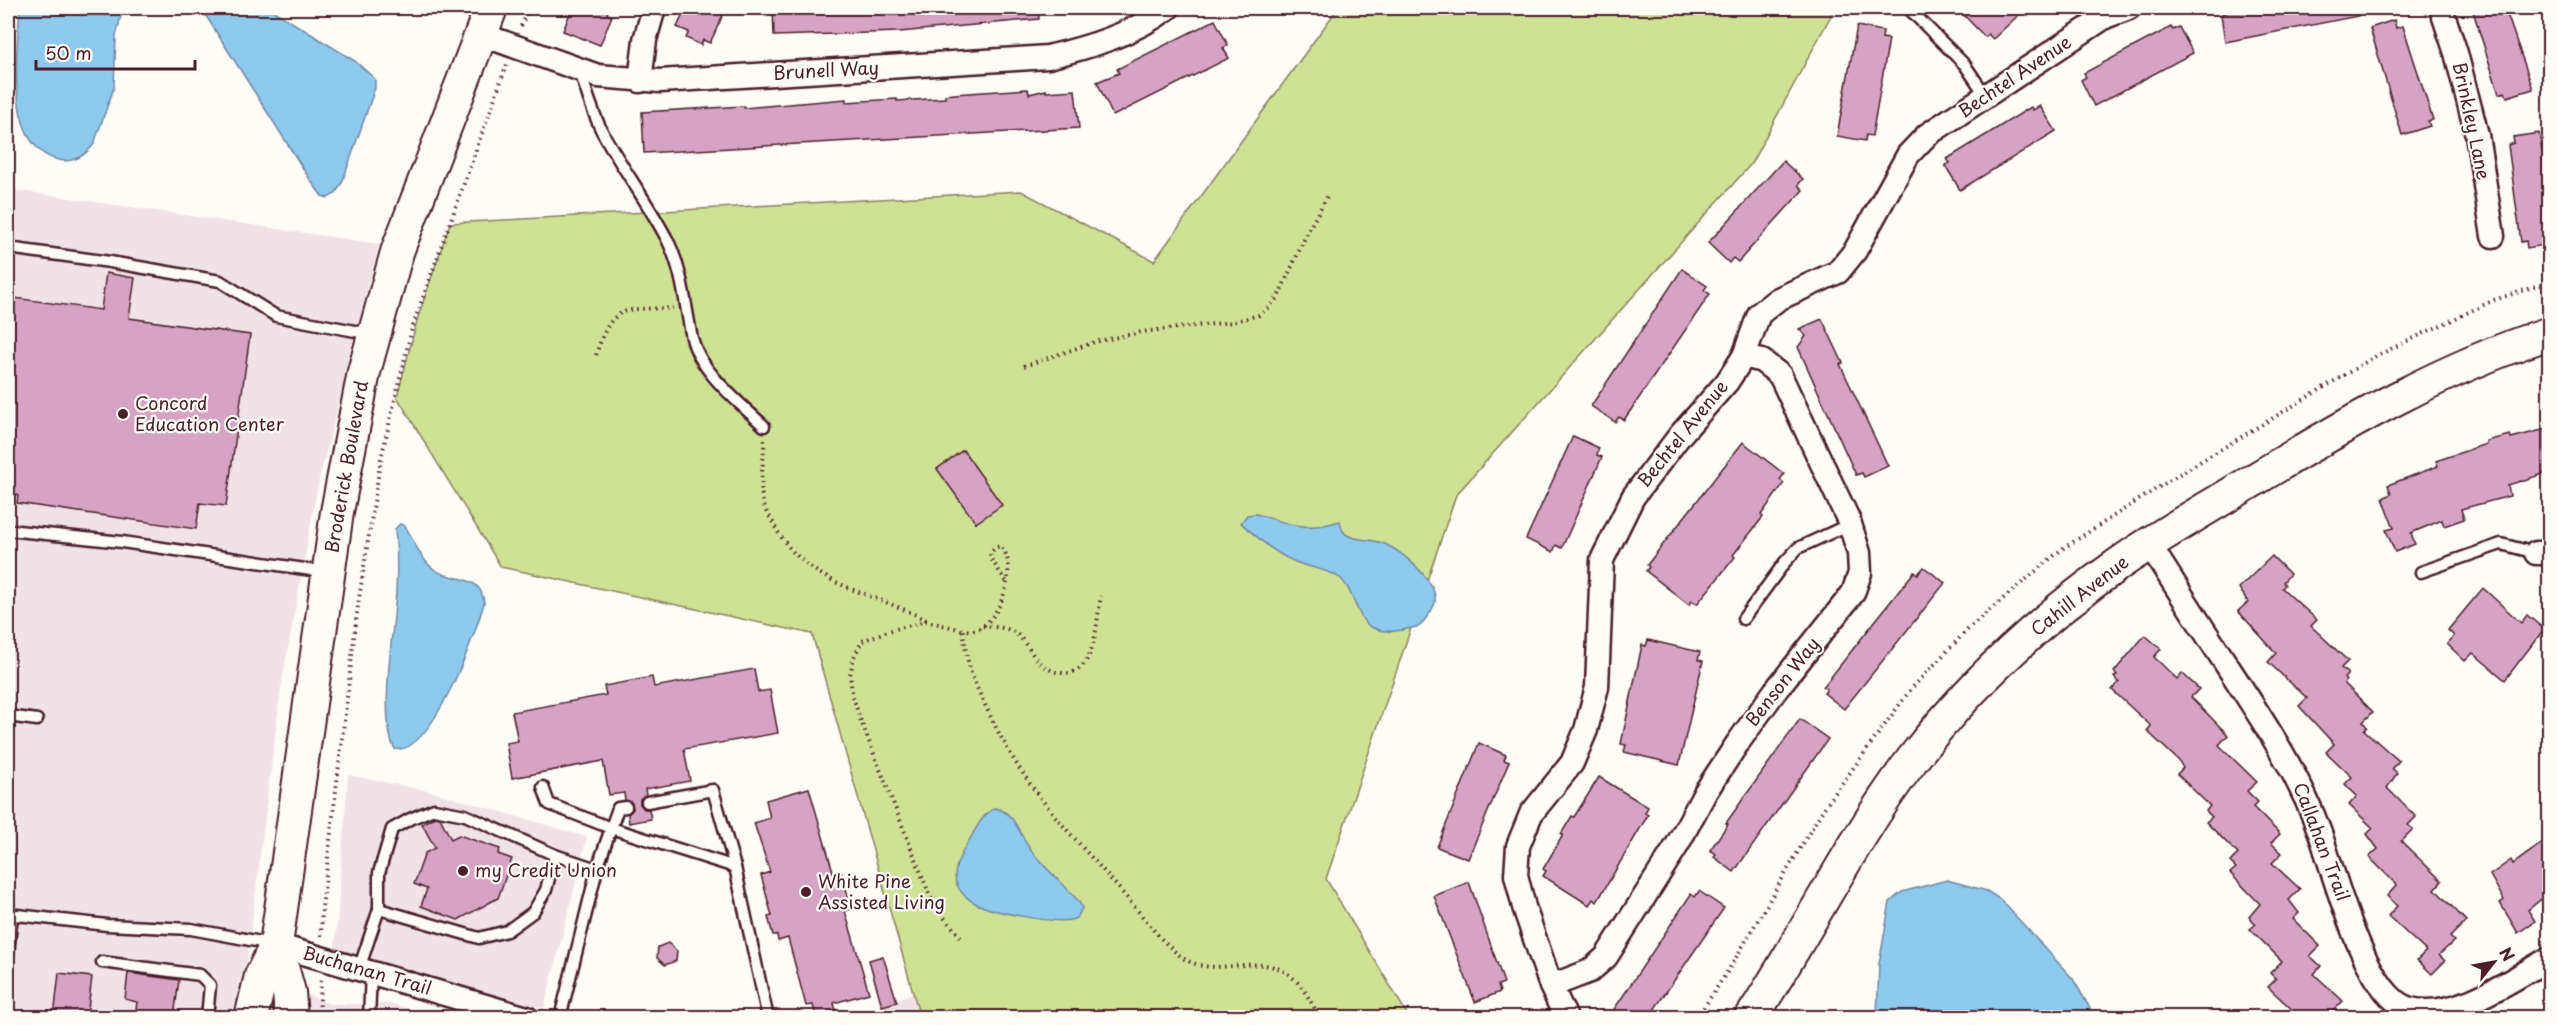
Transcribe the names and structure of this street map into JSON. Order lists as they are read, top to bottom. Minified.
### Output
{"streets":{"street":["Brunell Way","Bechtel Avenue","Brinkley Lane","Broderick Boulevard","Cahill Avenue","Benson Way","Callahan Trail","Buchanan Trail"]},"crossings":[["Brunell Way","Broderick Boulevard"],["Bechtel Avenue","Benson Way"],["Broderick Boulevard","Buchanan Trail"],["Cahill Avenue","Callahan Trail"]],"places":["Concord Education Center","my Credit Union","White Pine Assisted Living"],"scale_bar":"50 m","north":"top right"}
